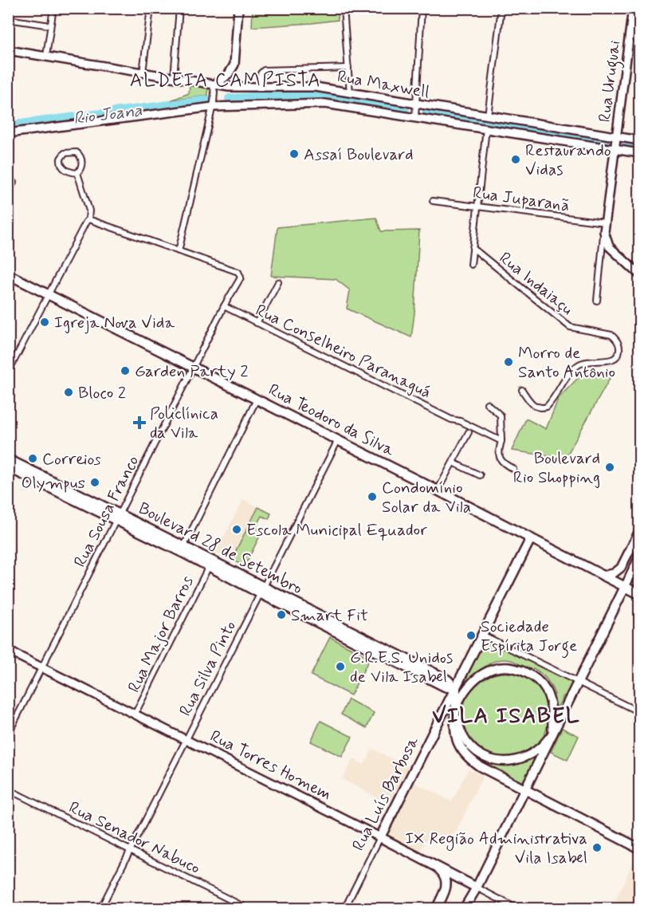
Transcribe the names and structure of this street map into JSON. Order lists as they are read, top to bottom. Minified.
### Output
{"streets":{"main road":["Rua Uruguai","Rua Maxwell","Rua Teodoro da Silva","Boulevard 28 de Setembro","Rua Torres Homem","Rua Luís Barbosa"],"street":["Rua Juparanã","Rua Indaiaçu","Rua Conselheiro Paranaguá","Rua Sousa Franco","Rua Major Barros","Rua Silva Pinto","Rua Senador Nabuco"]},"crossings":[["Rua Uruguai","Rua Maxwell"],["Rua Uruguai","Rua Juparanã"],["Rua Conselheiro Paranaguá","Rua Sousa Franco"],["Rua Teodoro da Silva","Rua Sousa Franco"],["Rua Teodoro da Silva","Rua Silva Pinto"],["Rua Teodoro da Silva","Rua Luís Barbosa"],["Rua Sousa Franco","Boulevard 28 de Setembro"],["Rua Sousa Franco","Rua Torres Homem"],["Boulevard 28 de Setembro","Rua Major Barros"],["Boulevard 28 de Setembro","Rua Silva Pinto"],["Boulevard 28 de Setembro","Rua Luís Barbosa"],["Rua Major Barros","Rua Torres Homem"],["Rua Silva Pinto","Rua Torres Homem"],["Rua Silva Pinto","Rua Senador Nabuco"],["Rua Torres Homem","Rua Luís Barbosa"]],"districts":["ALDEIA CAMPISTA","VILA ISABEL"],"water":["Rio Joana"],"places":{"other":["Assaí Boulevard","Restaurando Vidas","Igreja Nova Vida","Morro de Santo Antônio","Garden Party 2","Bloco 2","Correios","Boulevard Rio Shopping","Olympus","Condomínio Solar da Vila","Escola Municipal Equador","Smart Fit","Sociedade Espírita Jorge","G.R.E.S. Unidos de Vila Isabel","IX Região Administrativa Vila Isabel"],"health":["Policlínica da Vila"]}}
